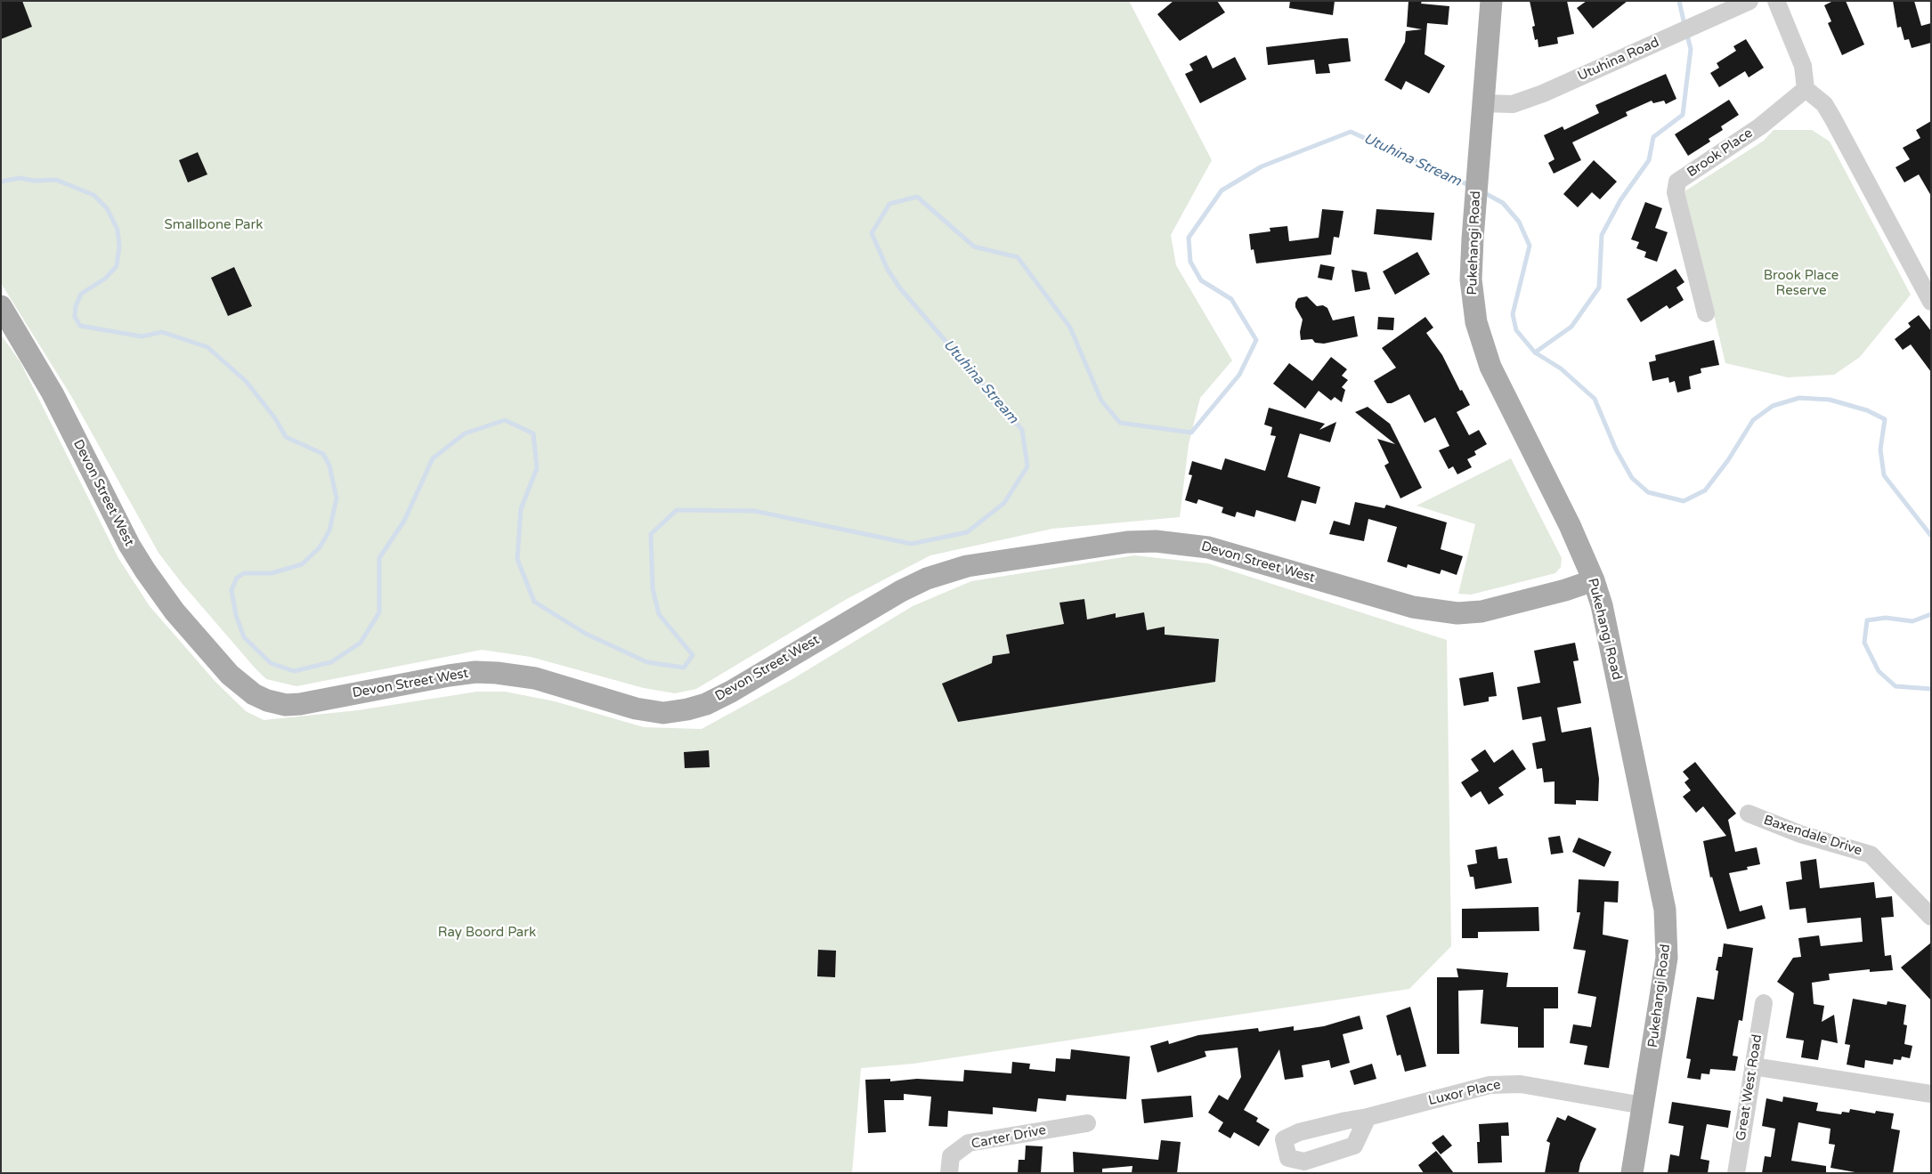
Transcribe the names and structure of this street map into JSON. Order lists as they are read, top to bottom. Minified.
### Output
{"streets":{"main road":["Pukehangi Road","Devon Street West"],"street":["Utuhina Road","Brook Place","Baxendale Drive","Great West Road","Luxor Place","Carter Drive"]},"crossings":[["Utuhina Road","Pukehangi Road"],["Pukehangi Road","Devon Street West"],["Pukehangi Road","Luxor Place"]],"water":["Utuhina Stream"],"parks":["Smallbone Park","Brook Place Reserve","Ray Boord Park"]}
